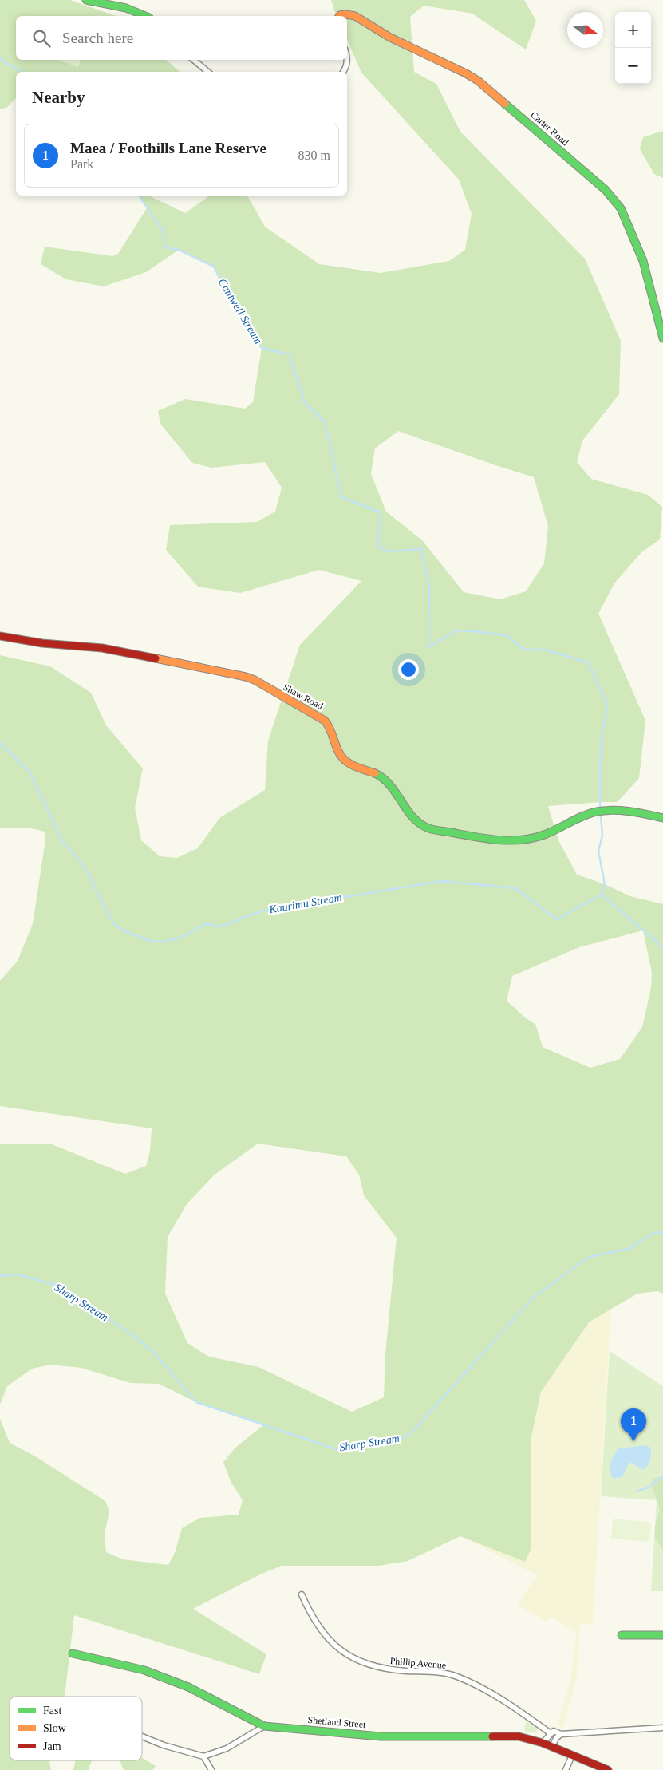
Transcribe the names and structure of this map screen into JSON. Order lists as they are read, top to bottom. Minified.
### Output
{"streets":{"street":["Carter Road","Shaw Road","Phillip Avenue","Shetland Street"]},"water":["Cantwell Stream","Kaurimu Stream","Sharp Stream"],"legend":["Fast","Slow","Jam"],"north":"right","page":{"map_buttons":["+","−"],"search":"Search here","heading":"Nearby","list":[{"mark":"1","name":"Maea / Foothills Lane Reserve","note":"Park","value":"830 m"}],"pins":"1"}}
